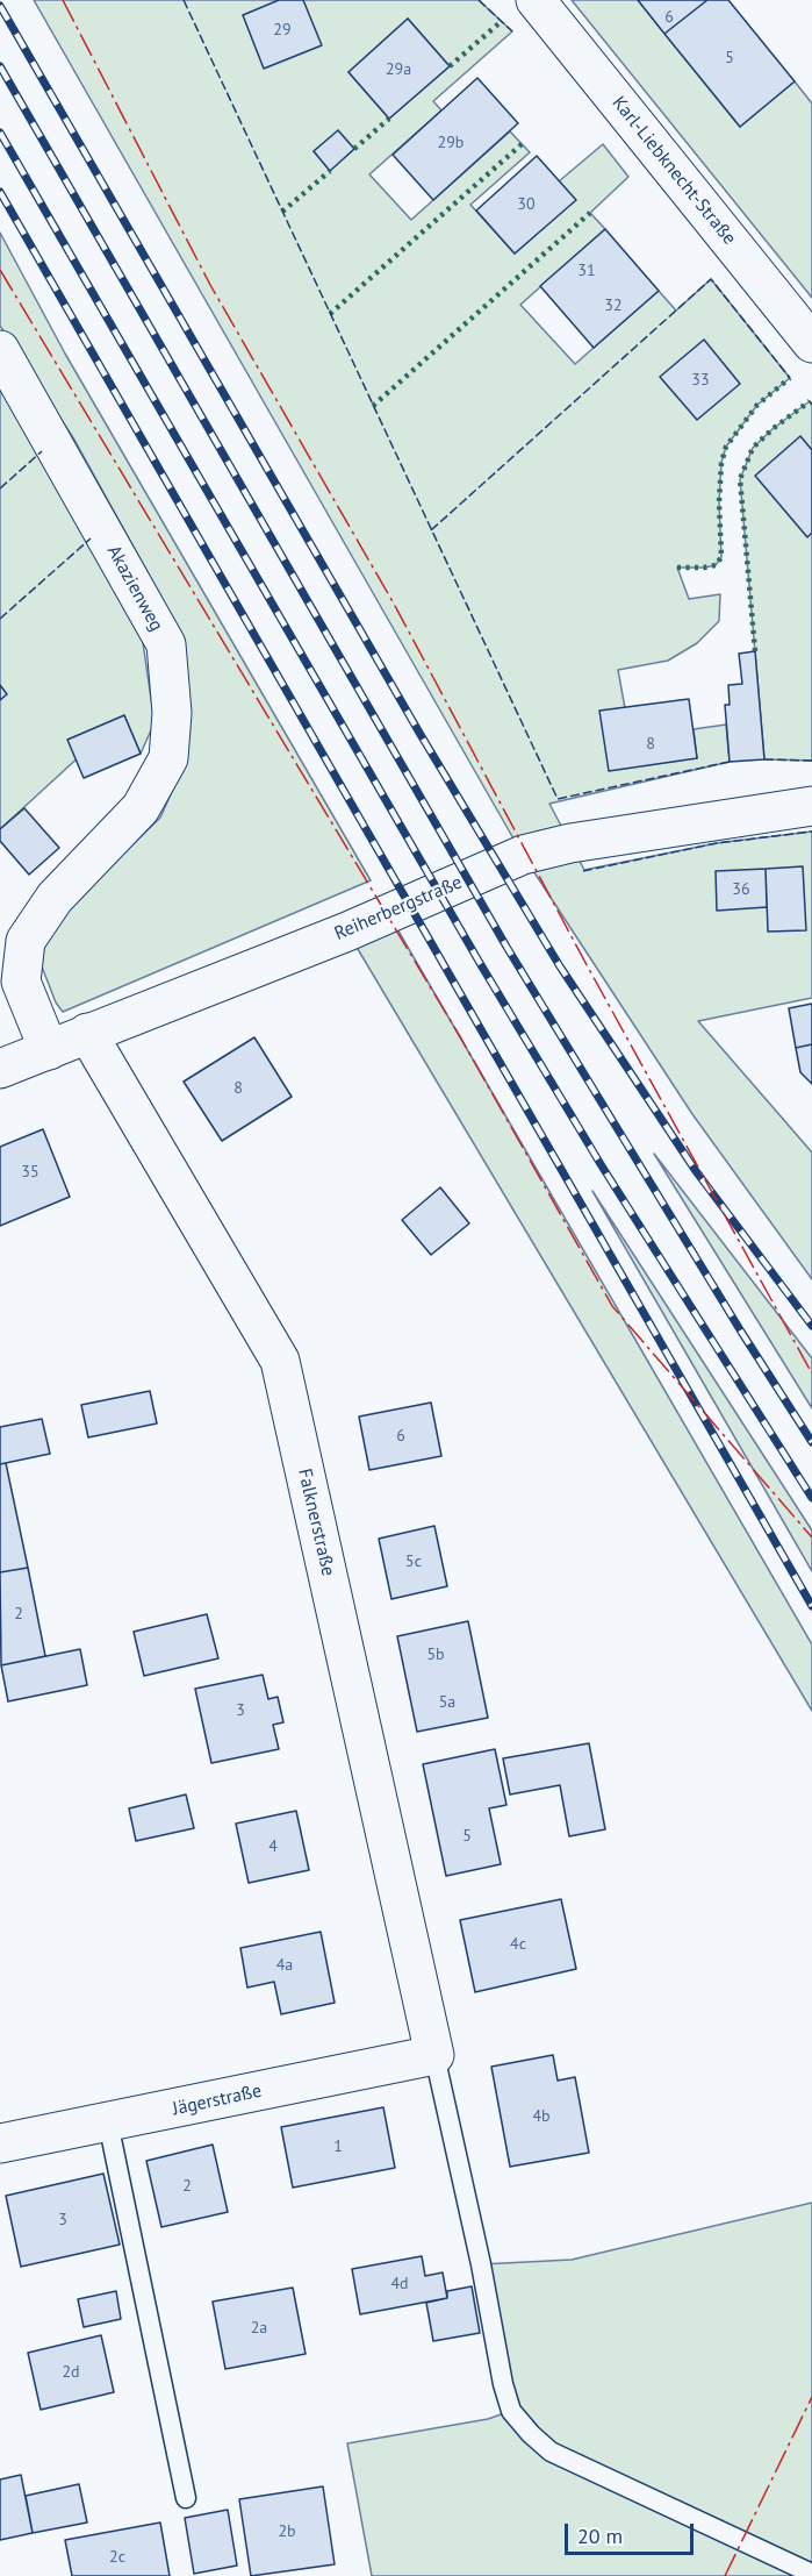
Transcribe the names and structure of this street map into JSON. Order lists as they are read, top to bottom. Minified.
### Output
{"streets":{"street":["Karl-Liebknecht-Straße","Akazienweg","Reiherbergstraße","Falknerstraße","Jägerstraße"]},"crossings":[["Akazienweg","Reiherbergstraße"],["Reiherbergstraße","Falknerstraße"],["Falknerstraße","Jägerstraße"]],"house_numbers":["6","29","5","29a","29b","30","31","32","33","8","36","8","35","6","5c","2","5b","5a","3","5","4","4c","4a","4b","1","2","3","4d","2a","2d","2b","2c"],"scale_bar":"20 m"}
